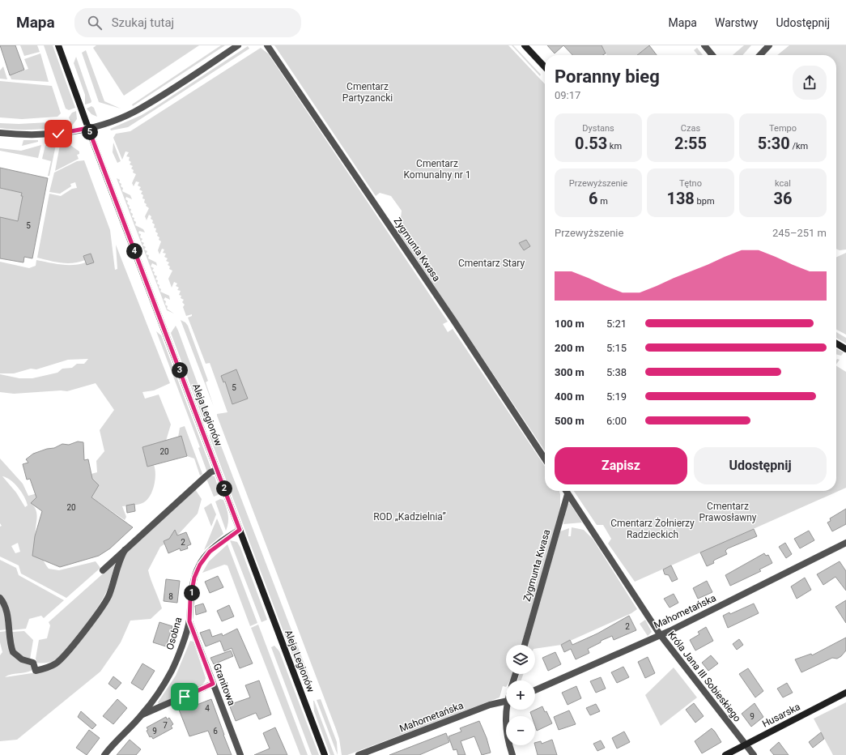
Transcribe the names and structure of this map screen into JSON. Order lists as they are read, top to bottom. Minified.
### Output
{"streets":{"street":["Zygmunta Kwasa","Aleja Legionów","Mahometańska","Osobna","Króla Jana III Sobieskiego","Granitowa","Husarska"]},"crossings":[["Zygmunta Kwasa","Króla Jana III Sobieskiego"],["Aleja Legionów","Osobna"],["Mahometańska","Króla Jana III Sobieskiego"],["Osobna","Granitowa"],["Króla Jana III Sobieskiego","Husarska"]],"parks":["Cmentarz Partyzancki","Cmentarz Komunalny nr 1","Cmentarz Stary","Cmentarz Prawosławny","ROD „Kadzielnia”","Cmentarz Żołnierzy Radzieckich"],"house_numbers":["5","5","20","20","2","8","2","4","9","7","9","6"],"page":{"header":"Mapa","search":"Szukaj tutaj","nav":["Mapa","Warstwy","Udostępnij"],"heading":["Poranny bieg","09:17"],"stats":[["Dystans","0.53 km"],["Czas","2:55"],["Tempo","5:30 /km"],["Przewyższenie","6 m"],["Tętno","138 bpm"],["kcal","36"]],"pins":["5","4","3","2","1"],"chart":["Przewyższenie","245–251 m"],"list":[{"name":"100 m","note":"5:21"},{"name":"200 m","note":"5:15"},{"name":"300 m","note":"5:38"},{"name":"400 m","note":"5:19"},{"name":"500 m","note":"6:00"}],"buttons":["Zapisz","Udostępnij"],"map_buttons":["+","−"]}}
